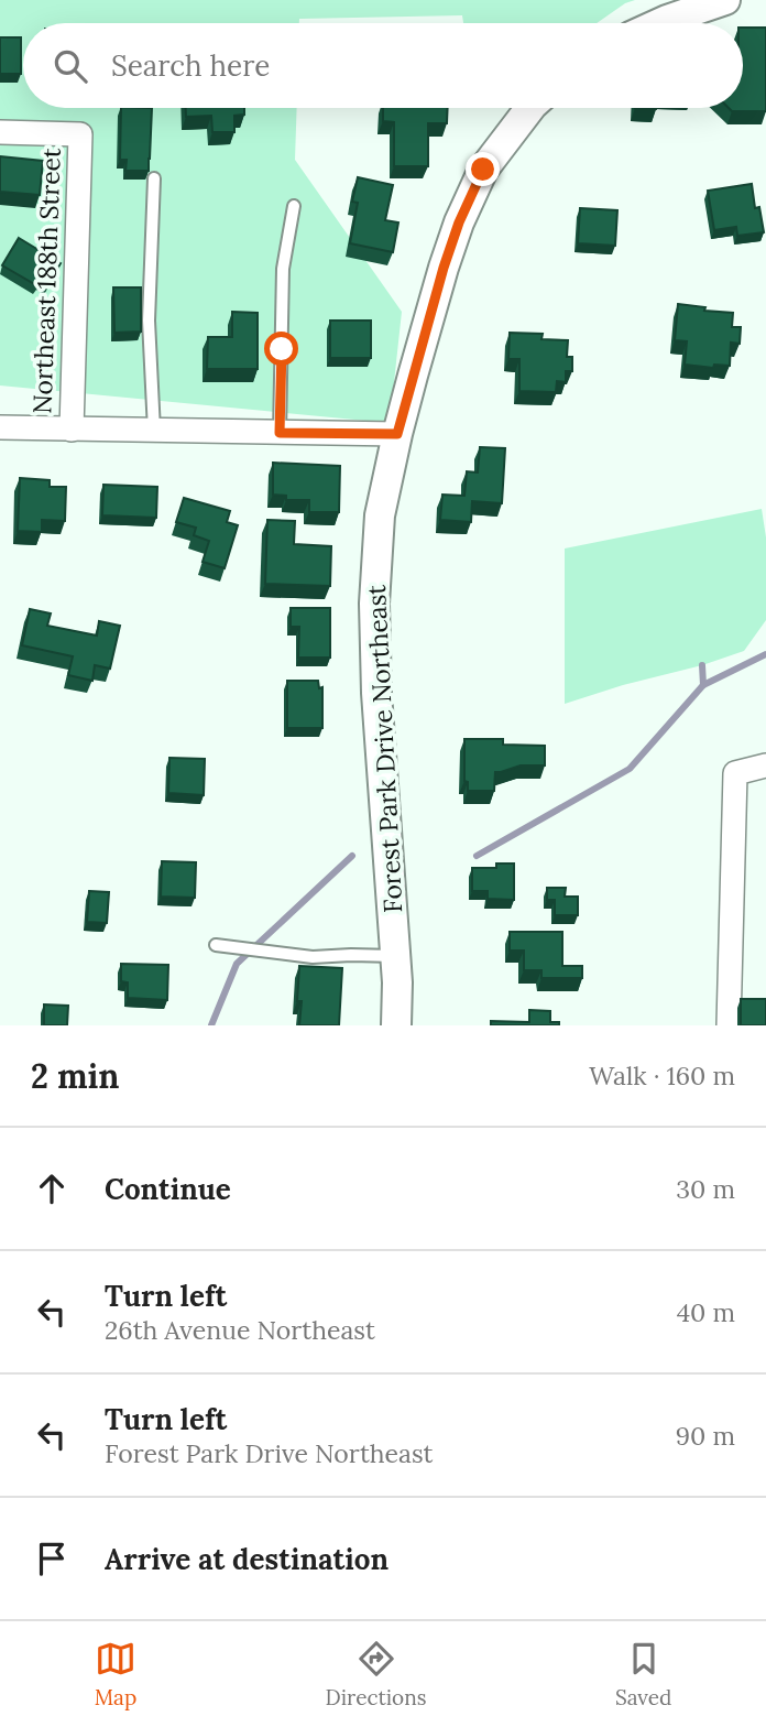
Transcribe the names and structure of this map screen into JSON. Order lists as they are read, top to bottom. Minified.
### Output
{"streets":{"street":["Northeast 188th Street","Forest Park Drive Northeast"]},"page":{"search":"Search here","heading":["2 min","Walk · 160 m"],"list":[["Continue","30 m"],["Turn left","26th Avenue Northeast","40 m"],["Turn left","Forest Park Drive Northeast","90 m"],"Arrive at destination"],"nav":["Map","Directions","Saved"]}}
